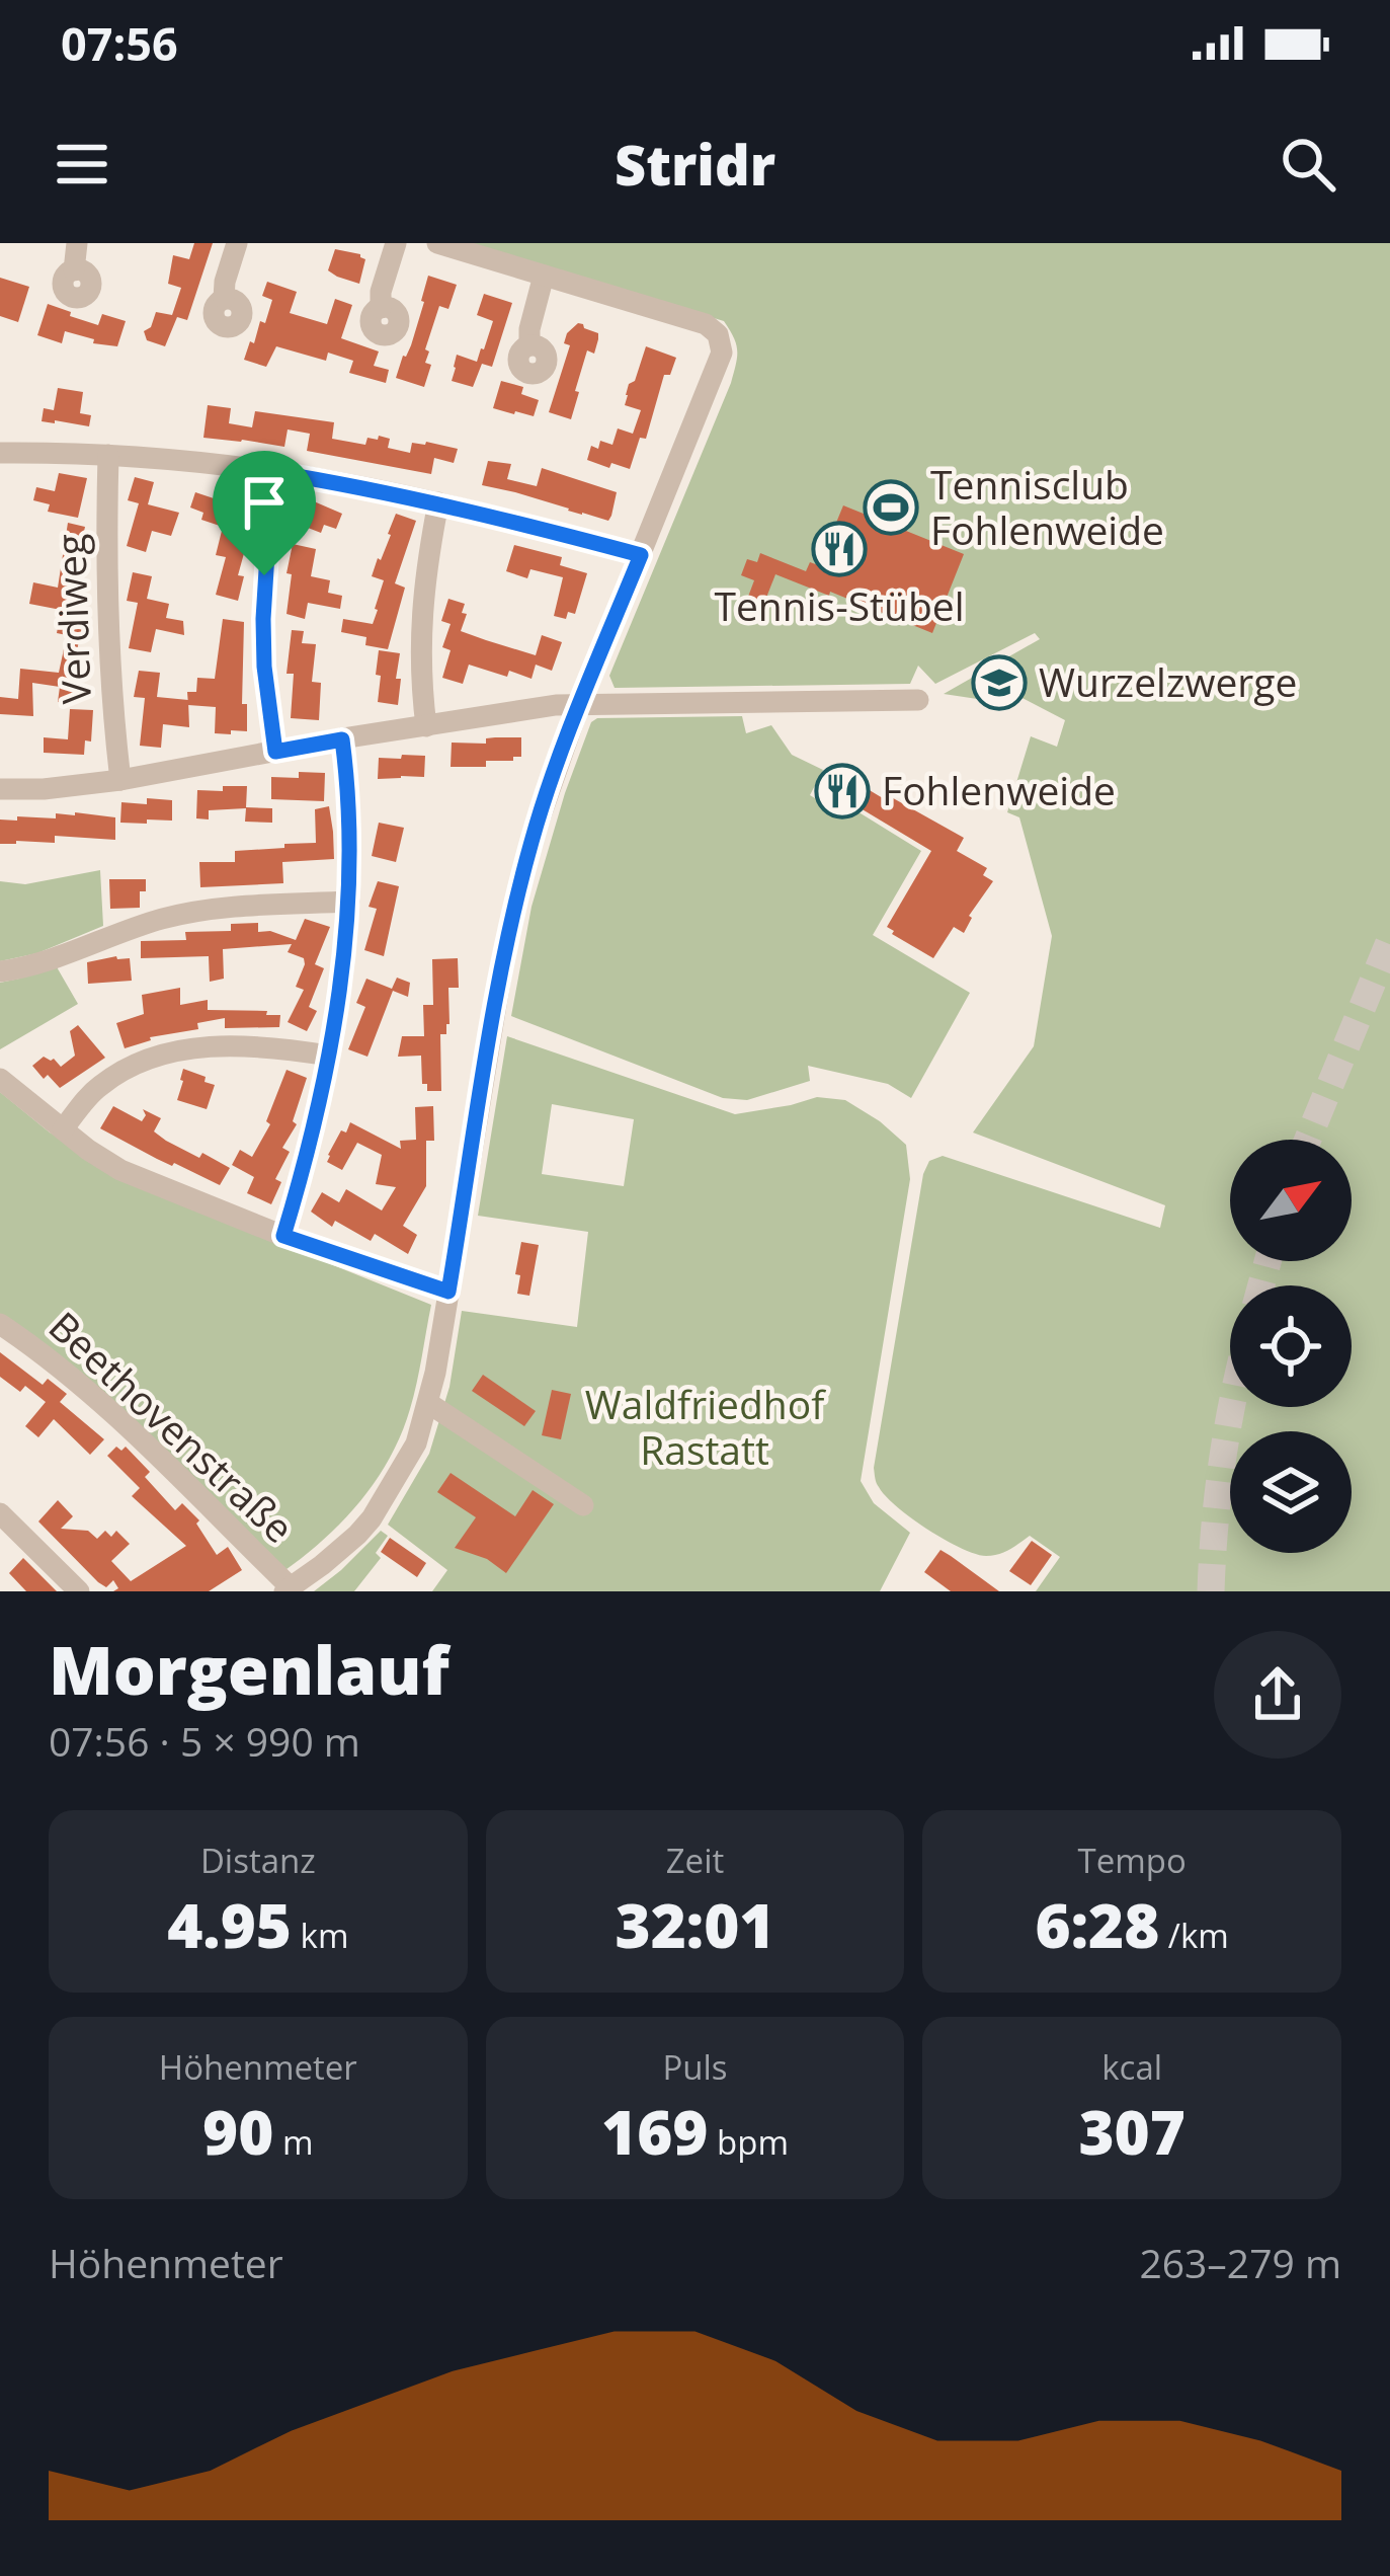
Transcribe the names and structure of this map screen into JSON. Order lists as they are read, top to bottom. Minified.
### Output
{"streets":{"street":["Verdiweg","Beethovenstraße"]},"parks":["Waldfriedhof Rastatt"],"places":{"sports":["Tennisclub Fohlenweide"],"restaurant":["Tennis-Stübel","Fohlenweide"],"school or university":["Wurzelzwerge"]},"north":"top right","page":{"status":"07:56","header":"Stridr","heading":["Morgenlauf","07:56 · 5 × 990 m"],"stats":[["Distanz","4.95 km"],["Zeit","32:01"],["Tempo","6:28 /km"],["Höhenmeter","90 m"],["Puls","169 bpm"],["kcal","307"]],"chart":["Höhenmeter","263–279 m"]}}
